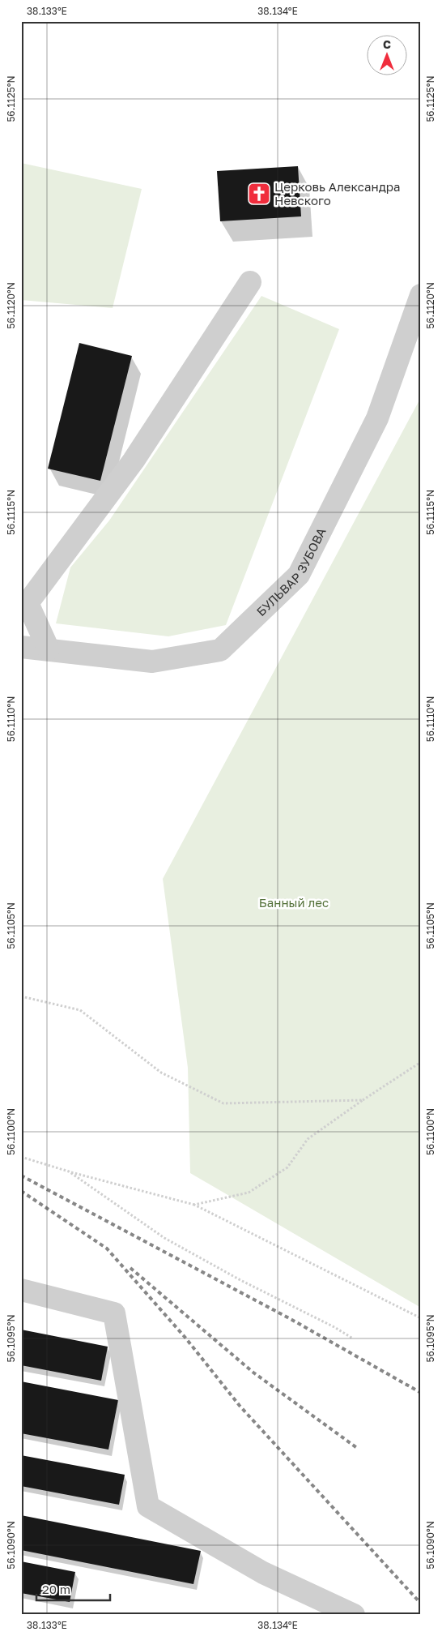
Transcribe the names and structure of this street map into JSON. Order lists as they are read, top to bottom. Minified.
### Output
{"streets":{"street":["БУЛЬВАР ЗУБОВА"]},"parks":["Банный лес"],"places":{"church":["Церковь Александра Невского"]},"scale_bar":"20 m","north":"top","coordinates":["38.133°E","38.134°E","56.1125°N","56.1120°N","56.1115°N","56.1110°N","56.1105°N","56.1100°N","56.1095°N","56.1090°N"]}
